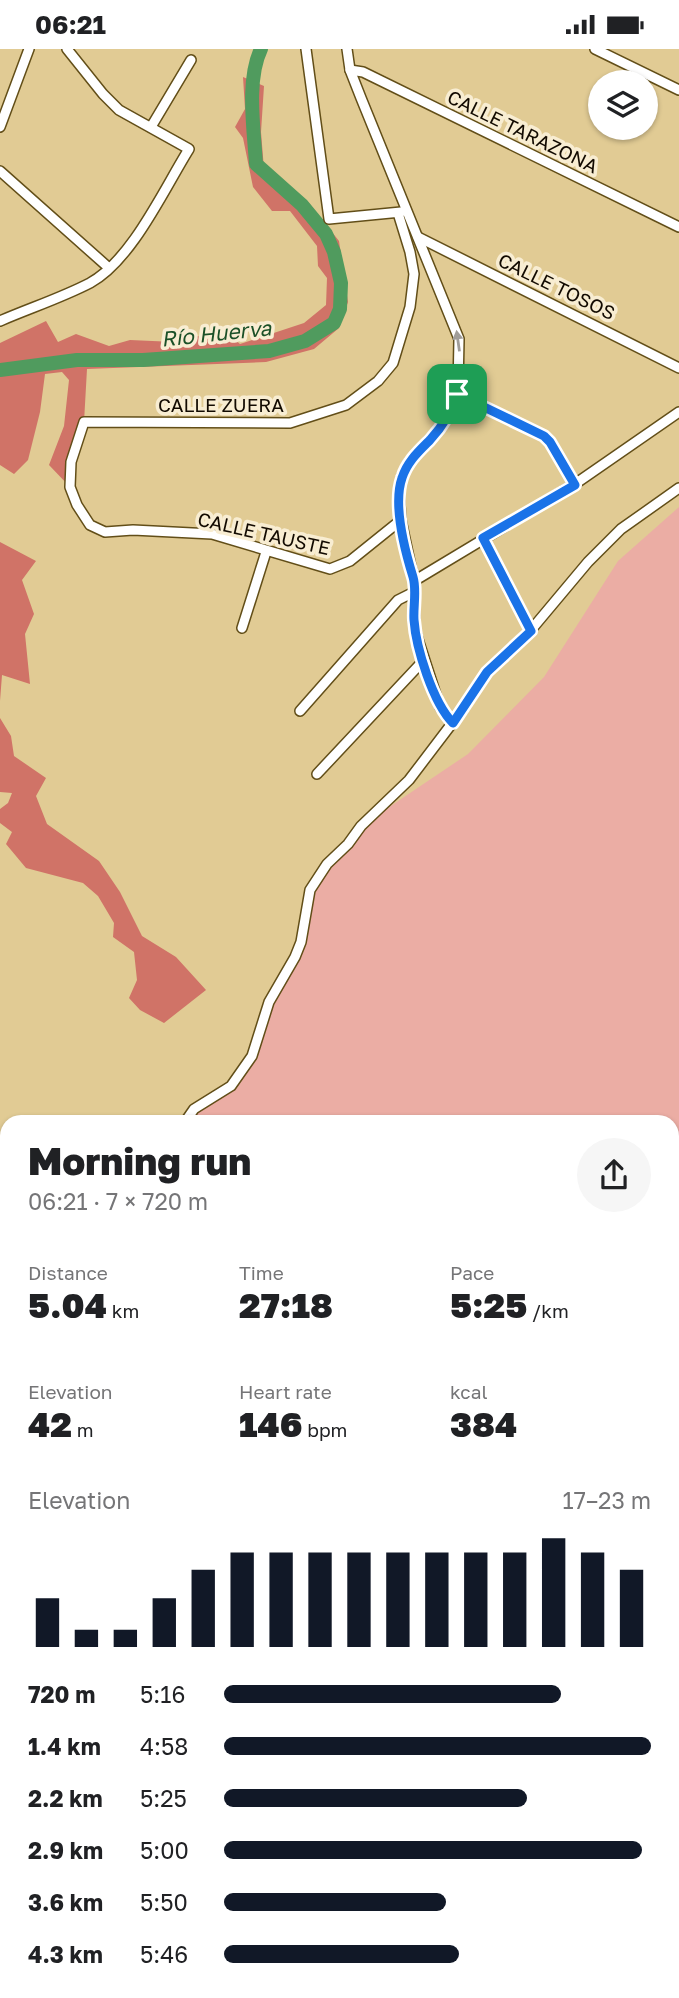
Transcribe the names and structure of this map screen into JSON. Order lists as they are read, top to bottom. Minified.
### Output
{"streets":{"street":["CALLE TARAZONA","CALLE TOSOS","CALLE ZUERA","CALLE TAUSTE"]},"crossings":[["CALLE ZUERA","CALLE TAUSTE"]],"water":["Río Huerva"],"page":{"status":"06:21","heading":["Morning run","06:21 · 7 × 720 m"],"stats":[["Distance","5.04 km"],["Time","27:18"],["Pace","5:25 /km"],["Elevation","42 m"],["Heart rate","146 bpm"],["kcal","384"]],"chart":["Elevation","17–23 m"],"list":[{"name":"720 m","note":"5:16"},{"name":"1.4 km","note":"4:58"},{"name":"2.2 km","note":"5:25"},{"name":"2.9 km","note":"5:00"},{"name":"3.6 km","note":"5:50"},{"name":"4.3 km","note":"5:46"}]}}
